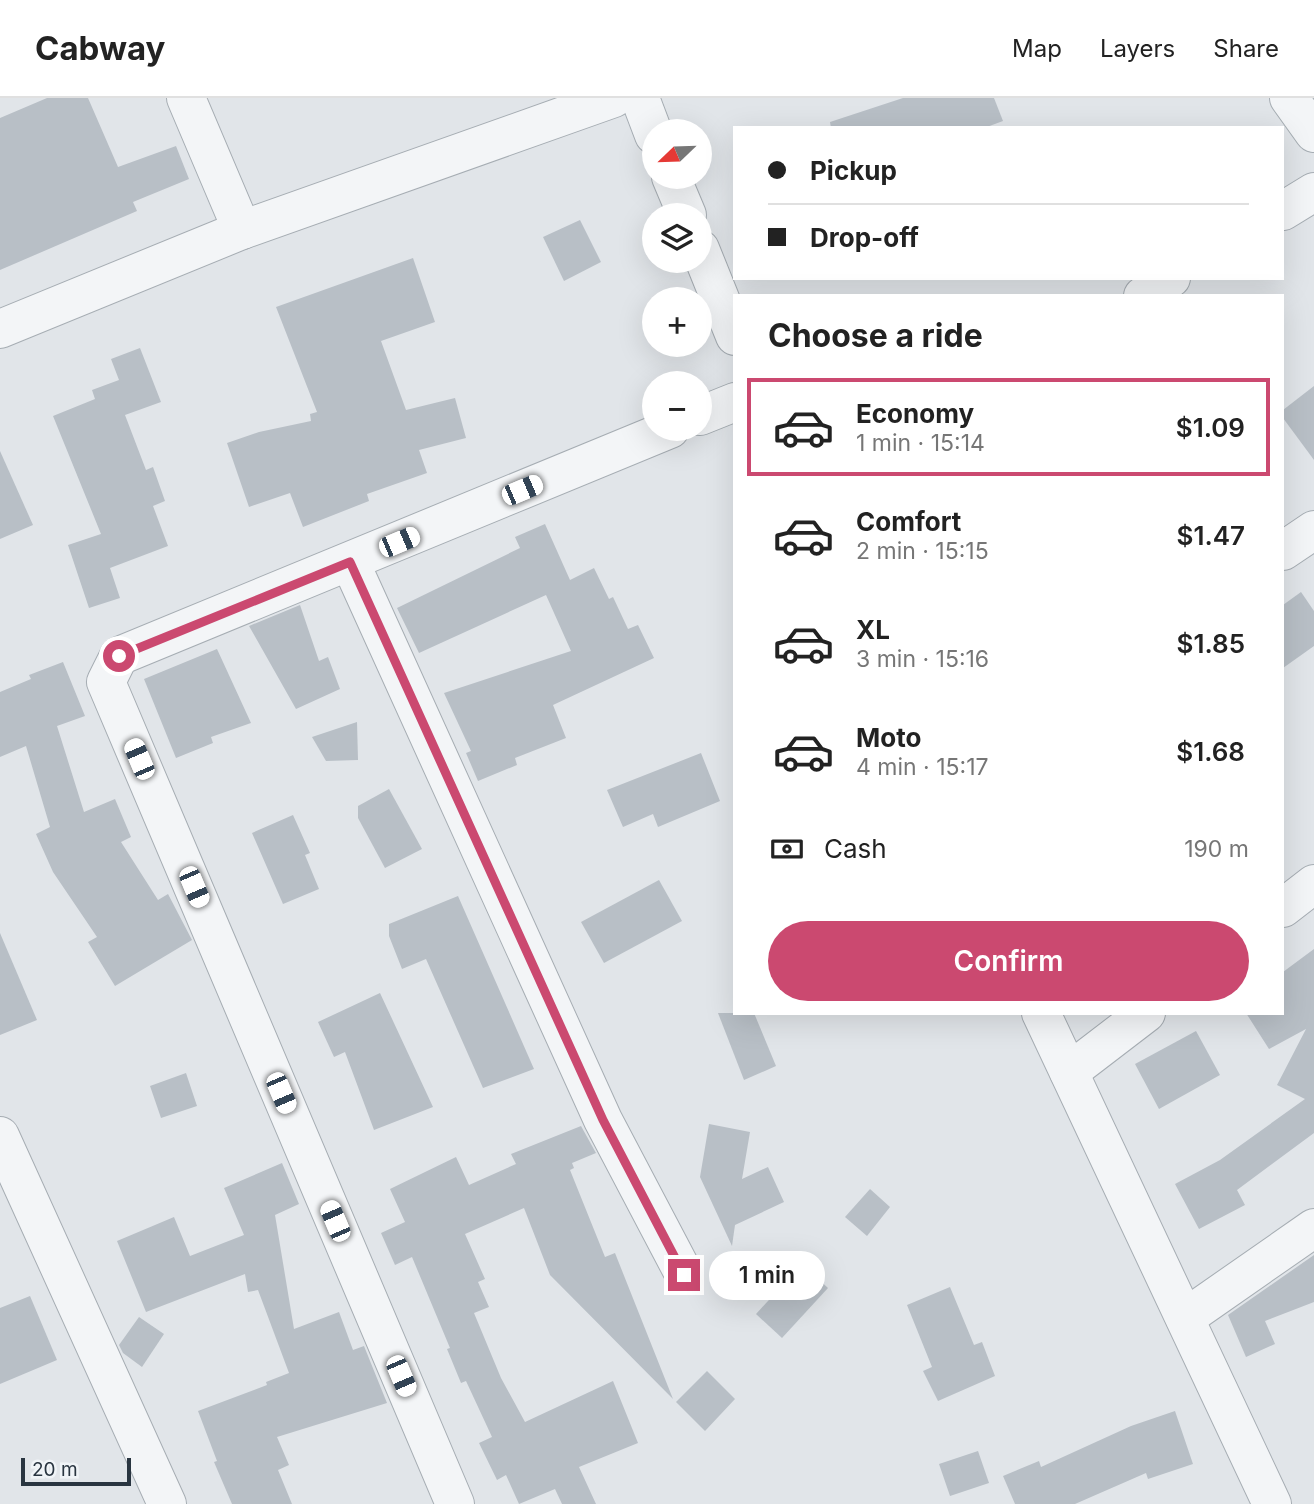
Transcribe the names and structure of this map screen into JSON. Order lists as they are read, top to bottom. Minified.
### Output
{"scale_bar":"20 m","north":"bottom left","page":{"header":"Cabway","nav":["Map","Layers","Share"],"map_buttons":["+","−"],"banner":["Pickup","Drop-off"],"heading":"Choose a ride","list":[{"name":"Economy","note":"1 min · 15:14","value":"$1.09"},{"name":"Comfort","note":"2 min · 15:15","value":"$1.47"},{"name":"XL","note":"3 min · 15:16","value":"$1.85"},{"name":"Moto","note":"4 min · 15:17","value":"$1.68"}],"pay":["Cash","190 m"],"buttons":"Confirm","bubble":"1 min","scale":"20 m"}}
